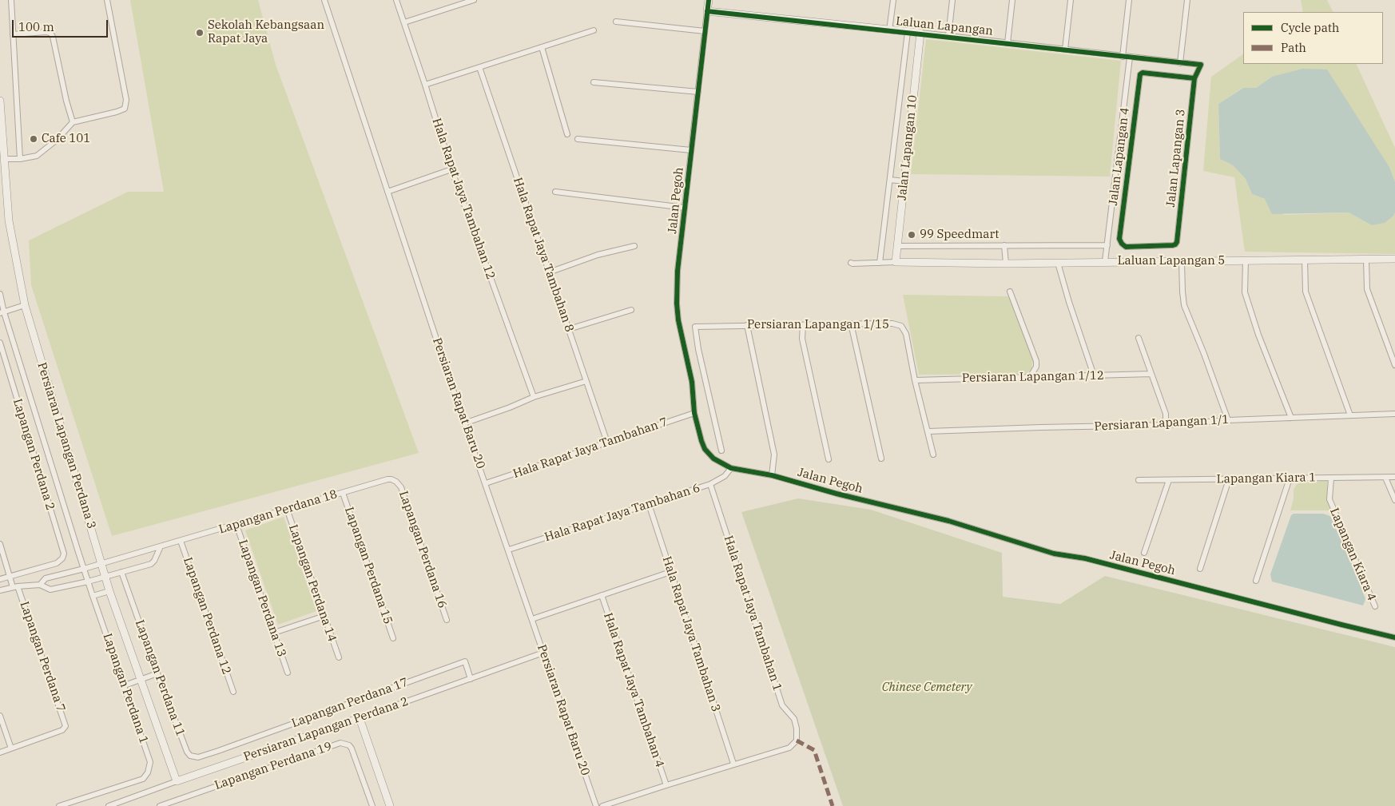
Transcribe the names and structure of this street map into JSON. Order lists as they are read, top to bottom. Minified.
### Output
{"streets":{"street":["Laluan Lapangan","Jalan Lapangan 10","Jalan Lapangan 4","Jalan Lapangan 3","Hala Rapat Jaya Tambahan 12","Jalan Pegoh","Hala Rapat Jaya Tambahan 8","Laluan Lapangan 5","Persiaran Lapangan 1/15","Persiaran Lapangan 1/12","Persiaran Rapat Baru 20","Persiaran Lapangan 1/1","Persiaran Lapangan Perdana 3","Hala Rapat Jaya Tambahan 7","Lapangan Perdana 2","Lapangan Kiara 1","Lapangan Perdana 18","Hala Rapat Jaya Tambahan 6","Lapangan Perdana 16","Lapangan Kiara 4","Lapangan Perdana 15","Lapangan Perdana 14","Lapangan Perdana 13","Hala Rapat Jaya Tambahan 1","Lapangan Perdana 12","Hala Rapat Jaya Tambahan 3","Lapangan Perdana 7","Lapangan Perdana 11","Lapangan Perdana 1","Hala Rapat Jaya Tambahan 4","Lapangan Perdana 17","Persiaran Lapangan Perdana 2","Lapangan Perdana 19"]},"crossings":[["Laluan Lapangan","Jalan Lapangan 10"],["Laluan Lapangan","Jalan Lapangan 4"],["Laluan Lapangan","Jalan Lapangan 3"],["Laluan Lapangan","Jalan Pegoh"],["Laluan Lapangan","Laluan Lapangan 5"],["Jalan Lapangan 4","Jalan Lapangan 3"],["Jalan Pegoh","Hala Rapat Jaya Tambahan 7"],["Jalan Pegoh","Hala Rapat Jaya Tambahan 6"],["Hala Rapat Jaya Tambahan 8","Hala Rapat Jaya Tambahan 7"],["Persiaran Lapangan 1/15","Persiaran Lapangan 1/12"],["Persiaran Lapangan 1/15","Persiaran Lapangan 1/1"],["Persiaran Rapat Baru 20","Hala Rapat Jaya Tambahan 7"],["Persiaran Rapat Baru 20","Hala Rapat Jaya Tambahan 6"],["Persiaran Rapat Baru 20","Persiaran Lapangan Perdana 2"],["Persiaran Lapangan Perdana 3","Lapangan Perdana 18"],["Persiaran Lapangan Perdana 3","Persiaran Lapangan Perdana 2"],["Lapangan Perdana 2","Lapangan Perdana 7"],["Lapangan Kiara 1","Lapangan Kiara 4"],["Lapangan Perdana 18","Lapangan Perdana 16"],["Lapangan Perdana 18","Lapangan Perdana 15"],["Lapangan Perdana 18","Lapangan Perdana 14"],["Lapangan Perdana 18","Lapangan Perdana 13"],["Lapangan Perdana 18","Lapangan Perdana 12"],["Lapangan Perdana 18","Lapangan Perdana 1"],["Hala Rapat Jaya Tambahan 6","Hala Rapat Jaya Tambahan 1"],["Hala Rapat Jaya Tambahan 6","Hala Rapat Jaya Tambahan 3"],["Hala Rapat Jaya Tambahan 1","Hala Rapat Jaya Tambahan 3"],["Lapangan Perdana 11","Lapangan Perdana 17"],["Lapangan Perdana 17","Persiaran Lapangan Perdana 2"]],"parks":["Chinese Cemetery"],"places":["Sekolah Kebangsaan Rapat Jaya","Cafe 101","99 Speedmart"],"legend":["Cycle path","Path"],"scale_bar":"100 m"}
